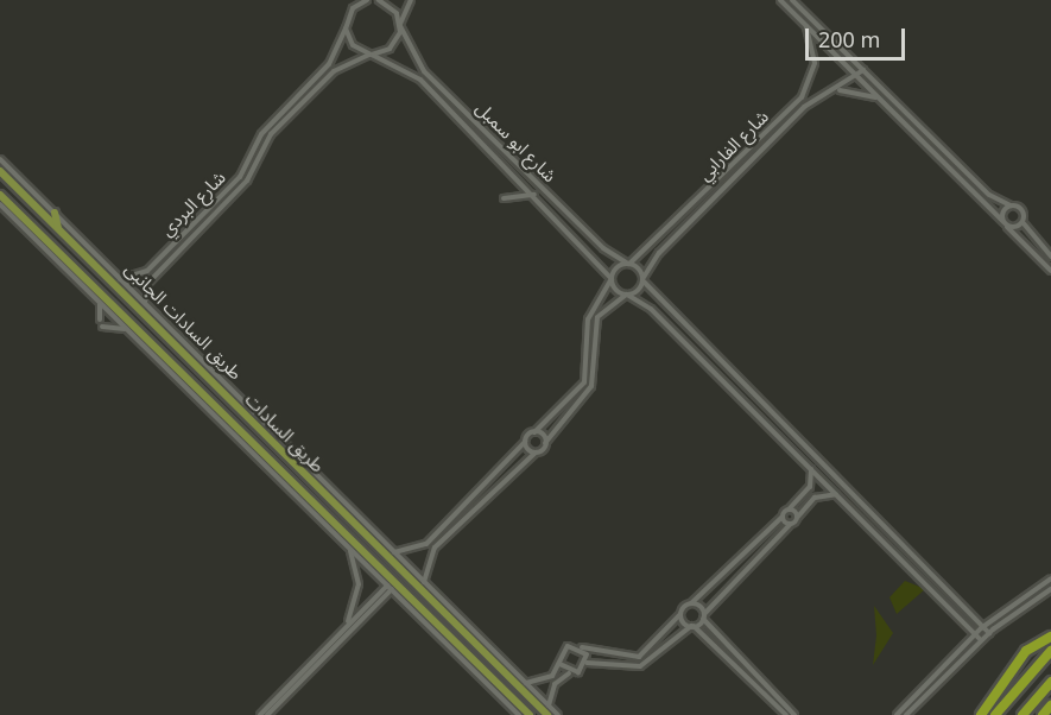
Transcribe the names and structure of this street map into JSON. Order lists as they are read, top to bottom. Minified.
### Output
{"streets":{"main road":["طريق السادات"],"street":["شارع ابو سمبل","شارع الفارابي","شارع البردي","طريق السادات الجانبى"]},"crossings":[["شارع ابو سمبل","شارع الفارابي"],["شارع ابو سمبل","شارع البردي"],["شارع الفارابي","طريق السادات الجانبى"],["شارع البردي","طريق السادات الجانبى"],["طريق السادات الجانبى","طريق السادات"]],"scale_bar":"200 m"}
